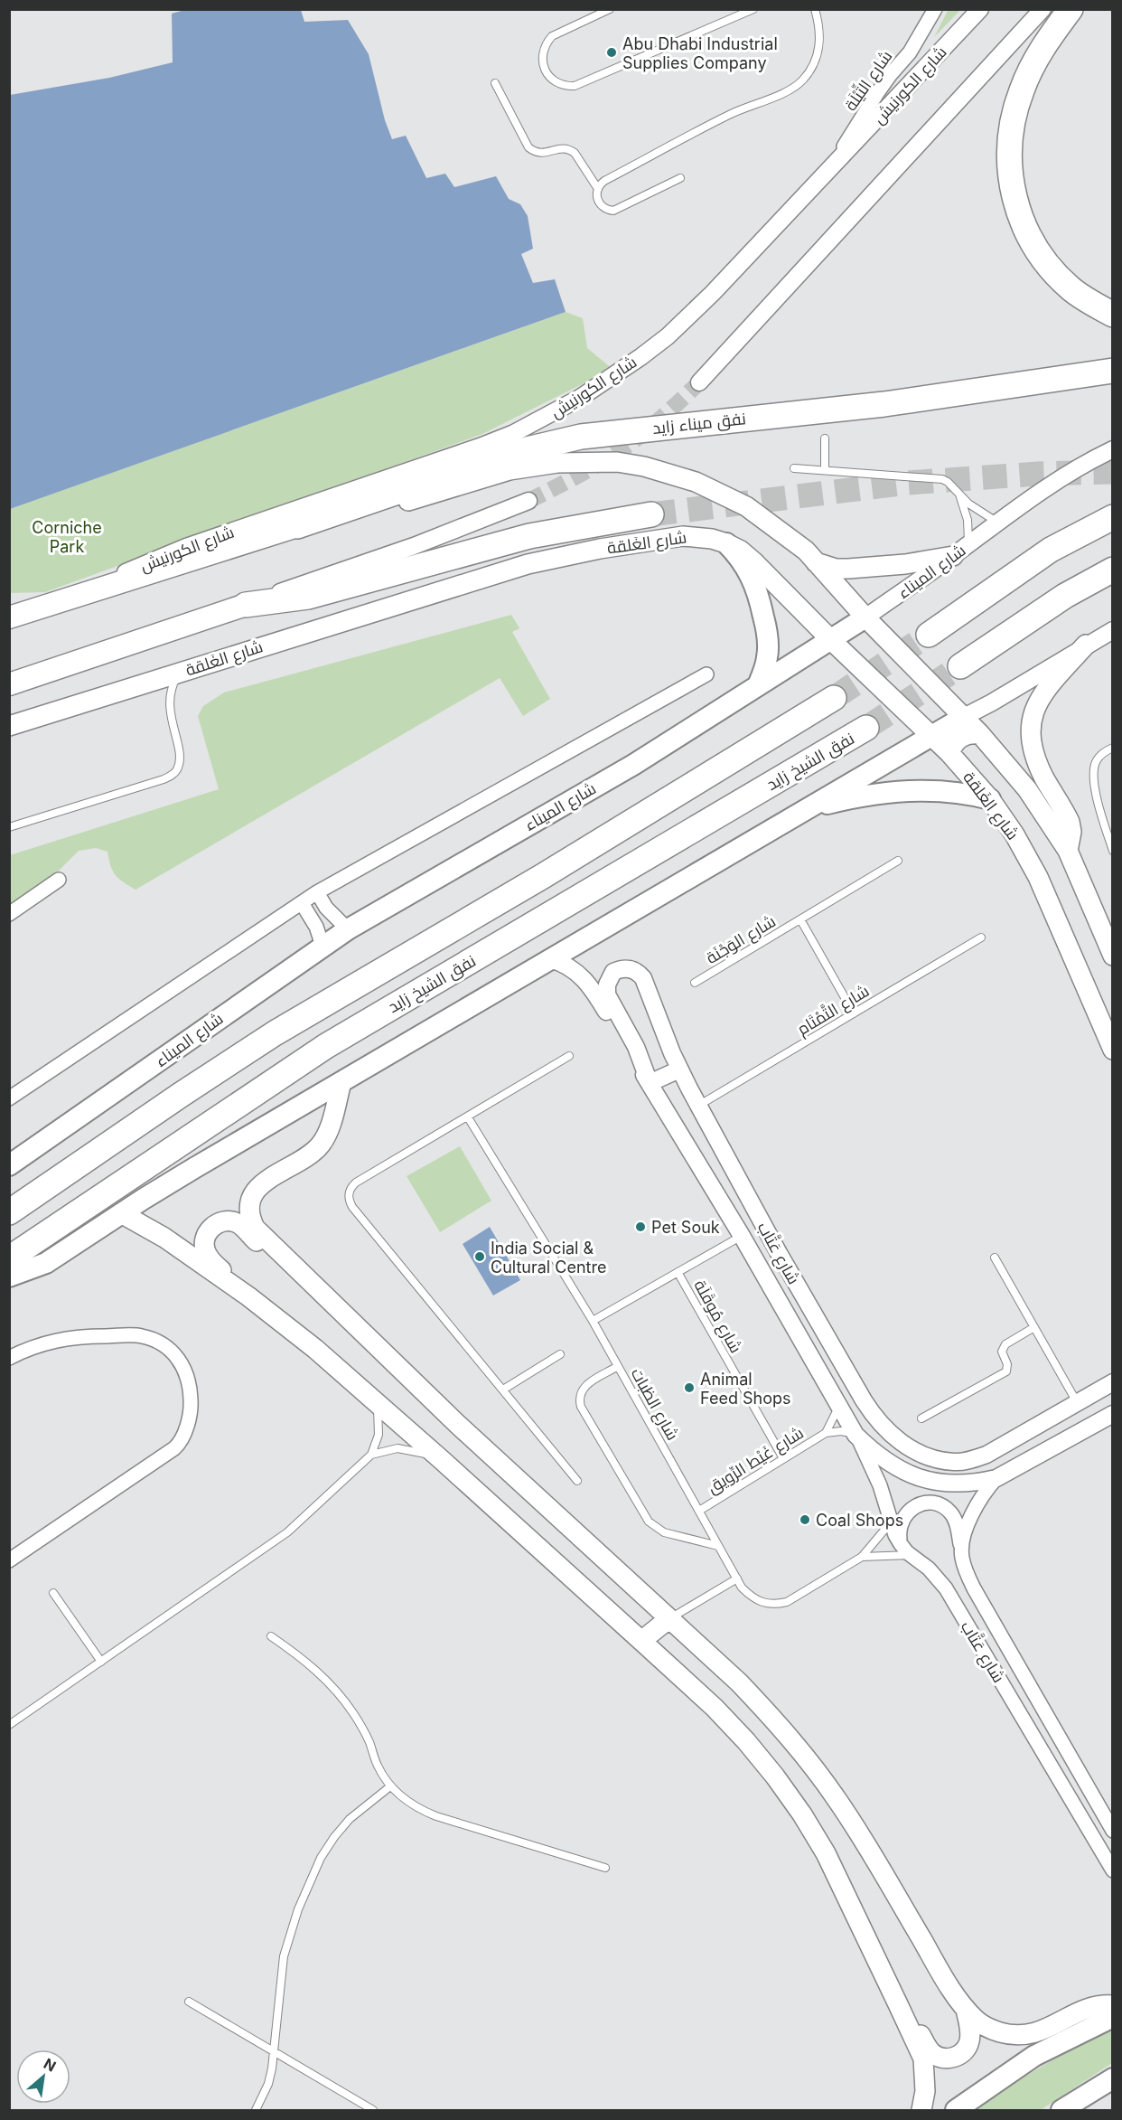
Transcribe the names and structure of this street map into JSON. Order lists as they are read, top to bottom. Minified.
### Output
{"streets":{"highway":["شارع الكورنيش","نفق ميناء زايد","نفق الشيخ زايد"],"main road":["شارع الغَلقة","شارع الميناء"],"street":["شارع التِّيْلَة","شارع عَتَّاب"],"lane":["شارع الوَجْنَة","شارع التَّمْتَام","شارع مُوقَلَة","شارع الظبات","شارع غَيْط الرِّويق"]},"crossings":[["شارع التِّيْلَة","شارع الكورنيش"],["شارع الكورنيش","نفق ميناء زايد"],["شارع الغَلقة","شارع الميناء"],["شارع الوَجْنَة","شارع التَّمْتَام"],["شارع التَّمْتَام","شارع عَتَّاب"],["شارع عَتَّاب","شارع الظبات"],["شارع عَتَّاب","شارع غَيْط الرِّويق"],["شارع مُوقَلَة","شارع غَيْط الرِّويق"],["شارع الظبات","شارع غَيْط الرِّويق"]],"parks":["Corniche Park"],"places":["Abu Dhabi Industrial Supplies Company","Pet Souk","India Social & Cultural Centre","Animal Feed Shops","Coal Shops"],"north":"top right"}
